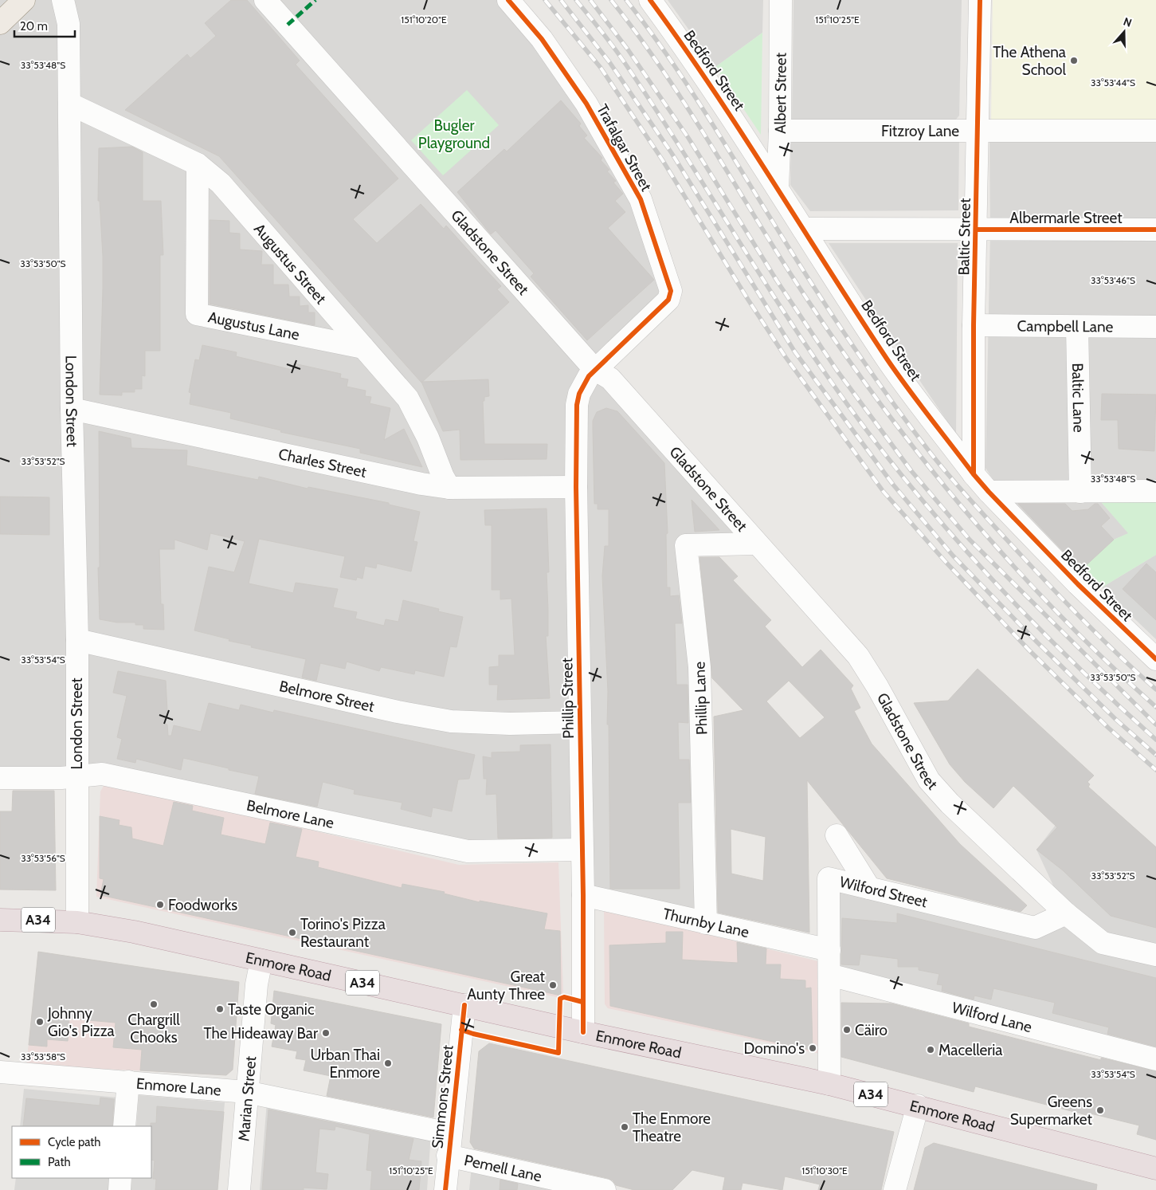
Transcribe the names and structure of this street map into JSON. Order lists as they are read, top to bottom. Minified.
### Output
{"streets":{"highway":["A34","Enmore Road"],"street":["Bedford Street","Albert Street","Fitzroy Lane","Trafalgar Street","Albermarle Street","Baltic Street","Gladstone Street","Augustus Street","Augustus Lane","Campbell Lane","Baltic Lane","London Street","Charles Street","Belmore Street","Phillip Street","Phillip Lane","Belmore Lane","Wilford Street","Thurnby Lane","Wilford Lane","Enmore Lane","Simmons Street","Marian Street","Pemell Lane"]},"crossings":[["Bedford Street","Albert Street"],["Bedford Street","Albermarle Street"],["Bedford Street","Baltic Street"],["Albert Street","Fitzroy Lane"],["Fitzroy Lane","Baltic Street"],["Trafalgar Street","Gladstone Street"],["Trafalgar Street","Phillip Street"],["Albermarle Street","Baltic Street"],["Baltic Street","Campbell Lane"],["Gladstone Street","Phillip Street"],["Gladstone Street","Phillip Lane"],["Gladstone Street","Wilford Street"],["Augustus Street","Augustus Lane"],["Augustus Street","London Street"],["Augustus Street","Charles Street"],["Campbell Lane","Baltic Lane"],["London Street","Charles Street"],["London Street","Belmore Street"],["London Street","Belmore Lane"],["London Street","Enmore Road"],["Charles Street","Phillip Street"],["Belmore Street","Phillip Street"],["Phillip Street","Belmore Lane"],["Phillip Street","Thurnby Lane"],["Phillip Street","Enmore Road"],["Phillip Lane","Thurnby Lane"],["Wilford Street","Thurnby Lane"],["Wilford Street","Enmore Road"],["Wilford Street","Wilford Lane"],["Enmore Road","Simmons Street"],["Enmore Road","Marian Street"],["Enmore Lane","Simmons Street"],["Enmore Lane","Marian Street"],["Simmons Street","Pemell Lane"]],"parks":["Bugler Playground"],"places":["The Athena School","Foodworks","Torino's Pizza Restaurant","Great Aunty Three","Chargrill Chooks","Taste Organic","Johnny Gio's Pizza","Cäiro","The Hideaway Bar","Domino's","Macelleria","Urban Thai Enmore","Greens Supermarket","The Enmore Theatre"],"legend":["Cycle path","Path"],"scale_bar":"20 m","north":"top","coordinates":["151°10'20\"E","151°10'25\"E","33°53'48\"S","33°53'44\"S","33°53'50\"S","33°53'46\"S","33°53'52\"S","33°53'54\"S","33°53'56\"S","33°53'58\"S","151°10'30\"E"]}
